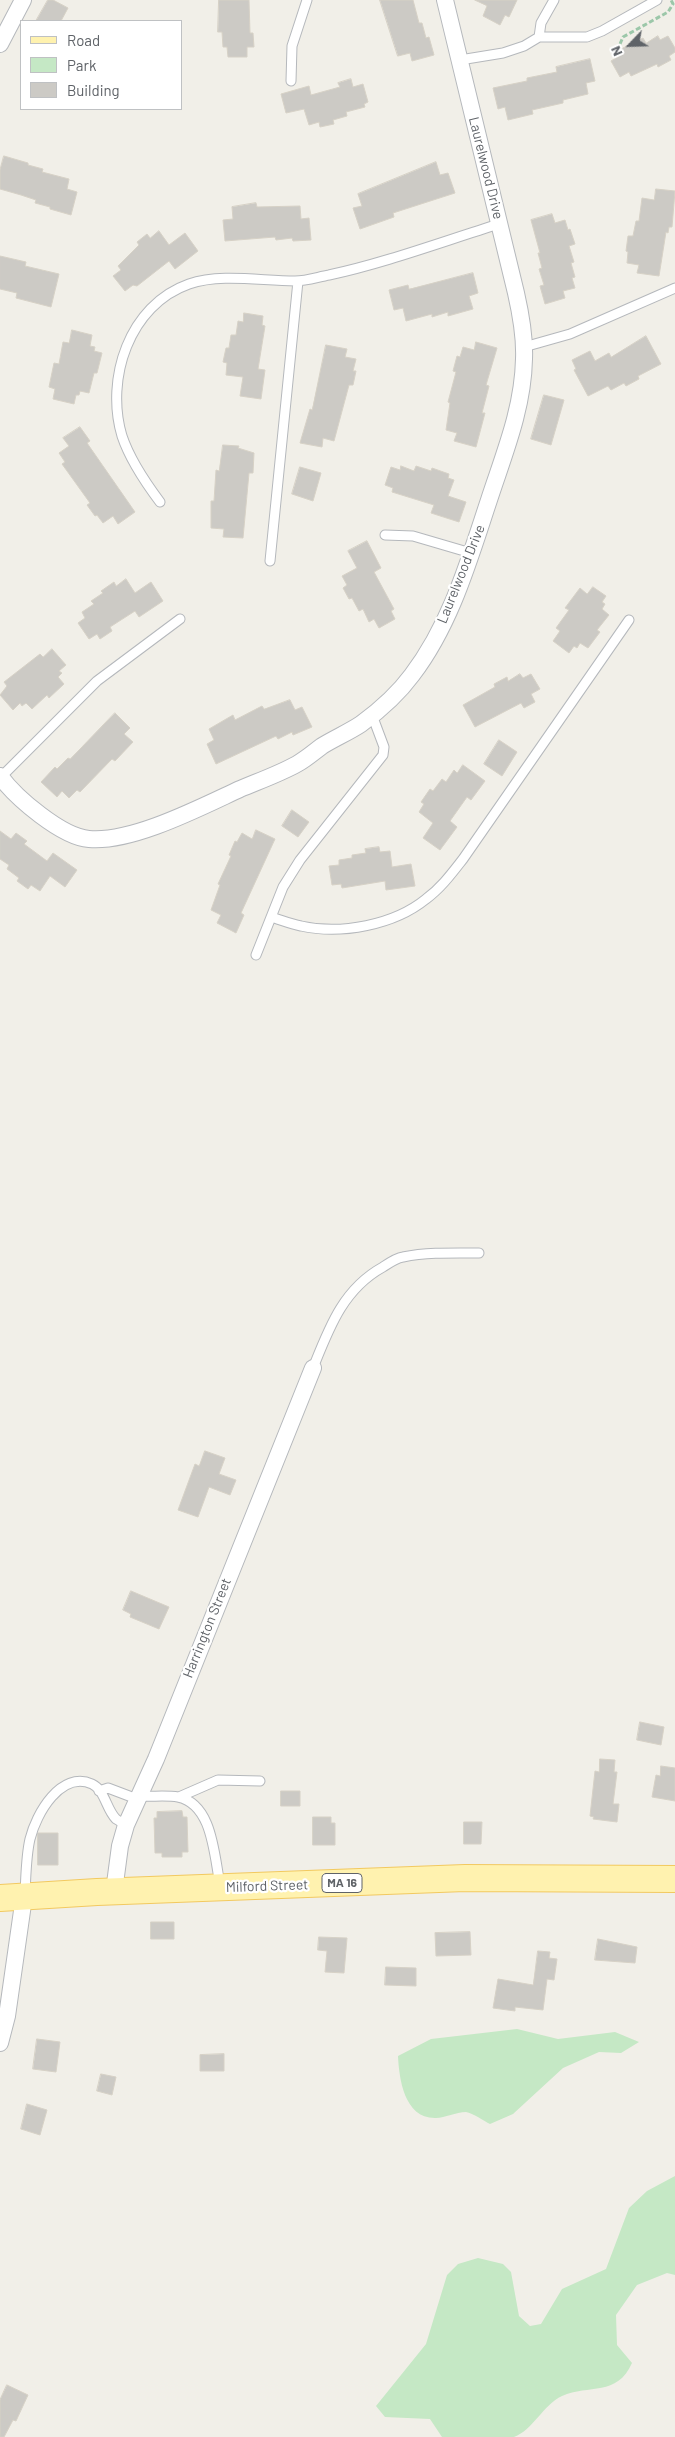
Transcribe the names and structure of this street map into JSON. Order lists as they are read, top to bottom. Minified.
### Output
{"streets":{"main road":["MA 16","Milford Street"],"street":["Laurelwood Drive","Harrington Street"]},"crossings":[["Harrington Street","Milford Street"]],"legend":["Road","Park","Building"],"north":"bottom left"}
